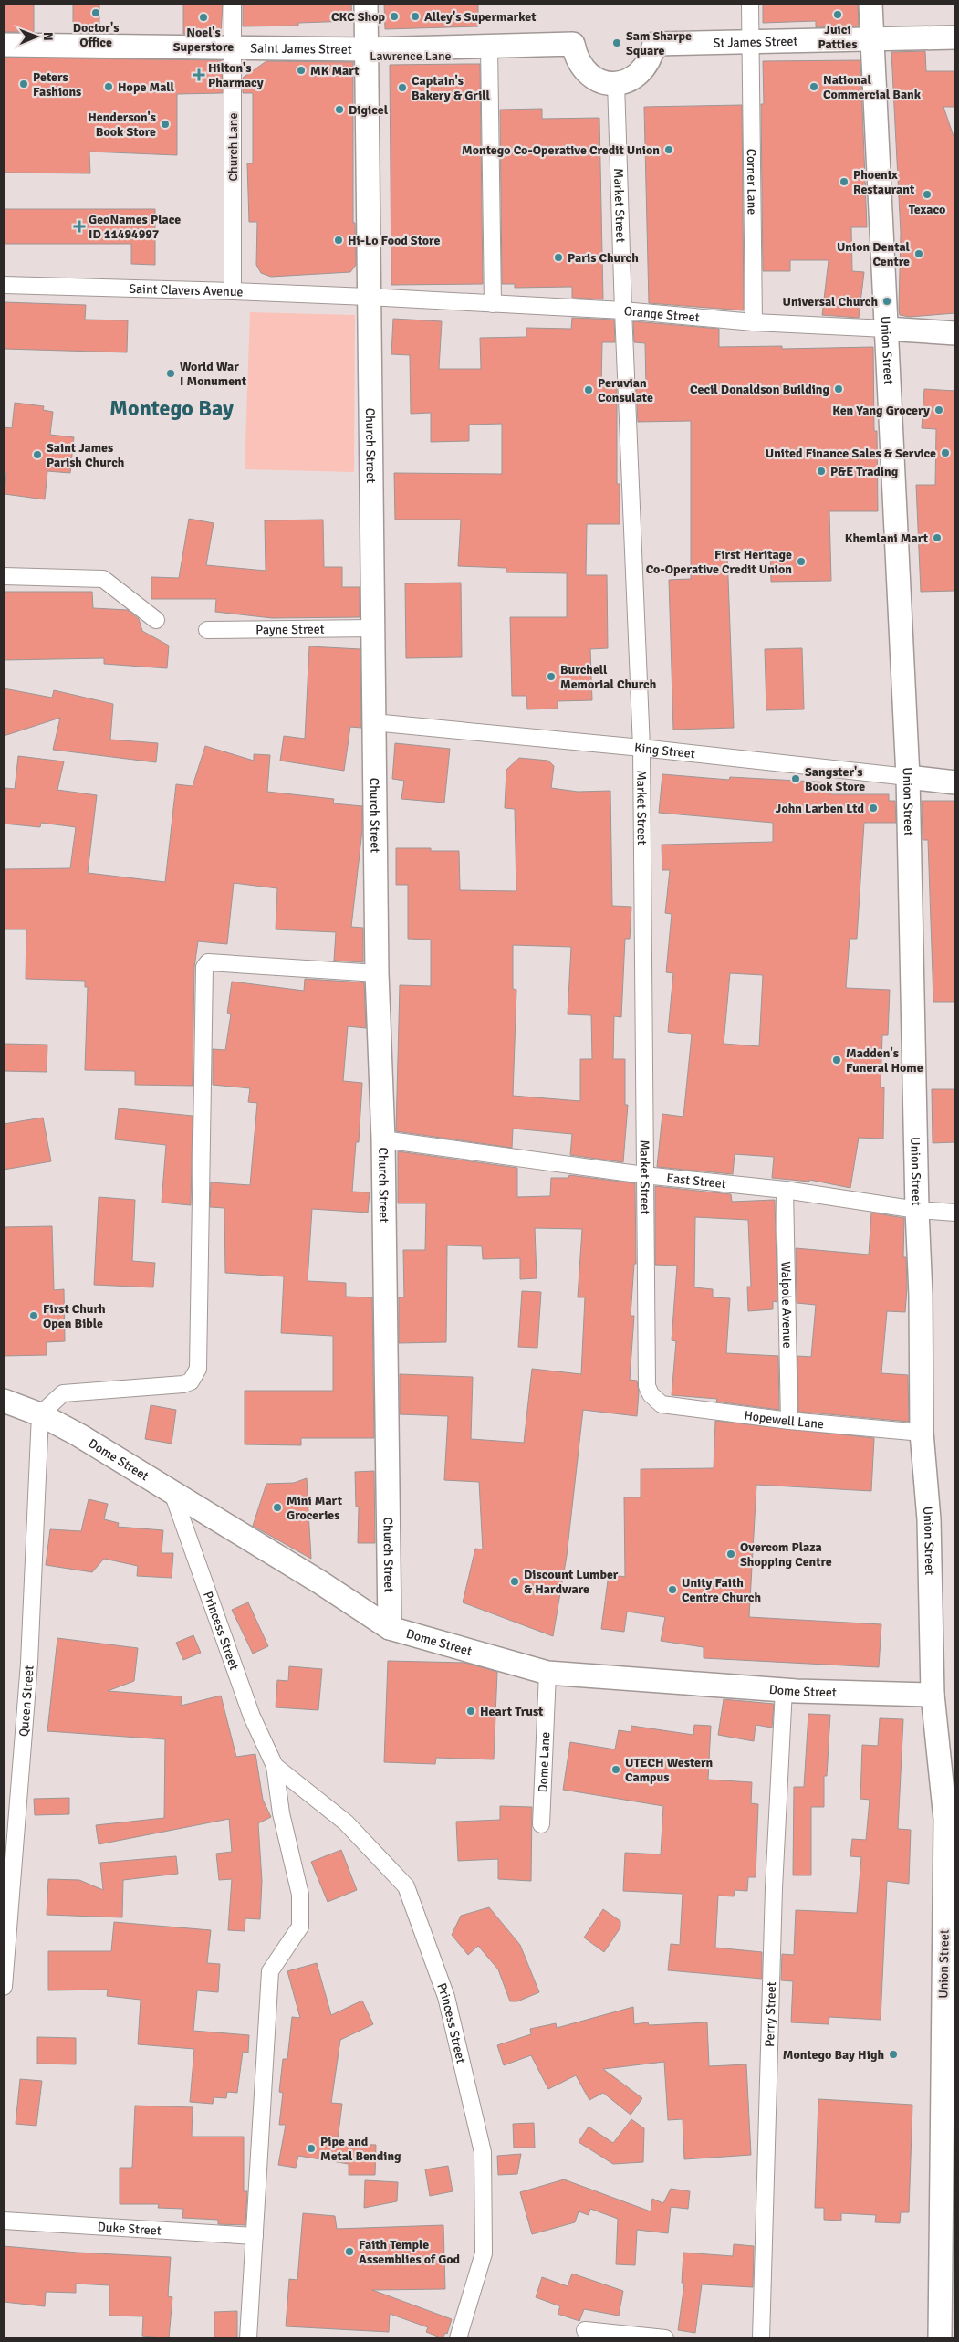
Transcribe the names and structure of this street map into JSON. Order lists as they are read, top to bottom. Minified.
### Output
{"streets":{"street":["St James Street","Saint James Street","Church Lane","Corner Lane","Market Street","Saint Clavers Avenue","Orange Street","Union Street","Church Street","Payne Street","King Street","East Street","Walpole Avenue","Hopewell Lane","Dome Street","Princess Street","Queen Street","Dome Lane","Perry Street","Duke Street"]},"crossings":[["St James Street","Saint James Street"],["St James Street","Corner Lane"],["St James Street","Market Street"],["St James Street","Union Street"],["Saint James Street","Church Lane"],["Saint James Street","Market Street"],["Saint James Street","Church Street"],["Church Lane","Saint Clavers Avenue"],["Corner Lane","Orange Street"],["Market Street","Orange Street"],["Market Street","King Street"],["Market Street","East Street"],["Market Street","Hopewell Lane"],["Saint Clavers Avenue","Orange Street"],["Saint Clavers Avenue","Church Street"],["Orange Street","Union Street"],["Orange Street","Church Street"],["Union Street","King Street"],["Union Street","East Street"],["Union Street","Hopewell Lane"],["Union Street","Dome Street"],["Church Street","Payne Street"],["Church Street","King Street"],["Church Street","East Street"],["Church Street","Dome Street"],["East Street","Walpole Avenue"],["Walpole Avenue","Hopewell Lane"],["Dome Street","Princess Street"],["Dome Street","Queen Street"],["Dome Street","Dome Lane"],["Dome Street","Perry Street"],["Princess Street","Duke Street"]],"districts":["Montego Bay"],"places":{"other":["Doctor's Office","Juici Patties","CKC Shop","Alley's Supermarket","Noel's Superstore","Sam Sharpe Square","MK Mart","Peters Fashions","Hope Mall","National Commercial Bank","Captain's Bakery & Grill","Digicel","Henderson's Book Store","Montego Co-Operative Credit Union","Phoenix Restaurant","Texaco","Hi-Lo Food Store","Union Dental Centre","Paris Church","Universal Church","World War I Monument","Cecil Donaldson Building","Peruvian Consulate","Ken Yang Grocery","United Finance Sales & Service","Saint James Parish Church","P&E Trading","Khemlani Mart","First Heritage Co-Operative Credit Union","Burchell Memorial Church","Sangster's Book Store","John Larben Ltd","Madden's Funeral Home","First Churh Open Bible","Mini Mart Groceries","Overcom Plaza Shopping Centre","Discount Lumber & Hardware","Unity Faith Centre Church","Heart Trust","UTECH Western Campus","Montego Bay High","Pipe and Metal Bending","Faith Temple Assemblies of God"],"health":["Hilton's Pharmacy","GeoNames Place ID 11494997"]},"north":"right"}
